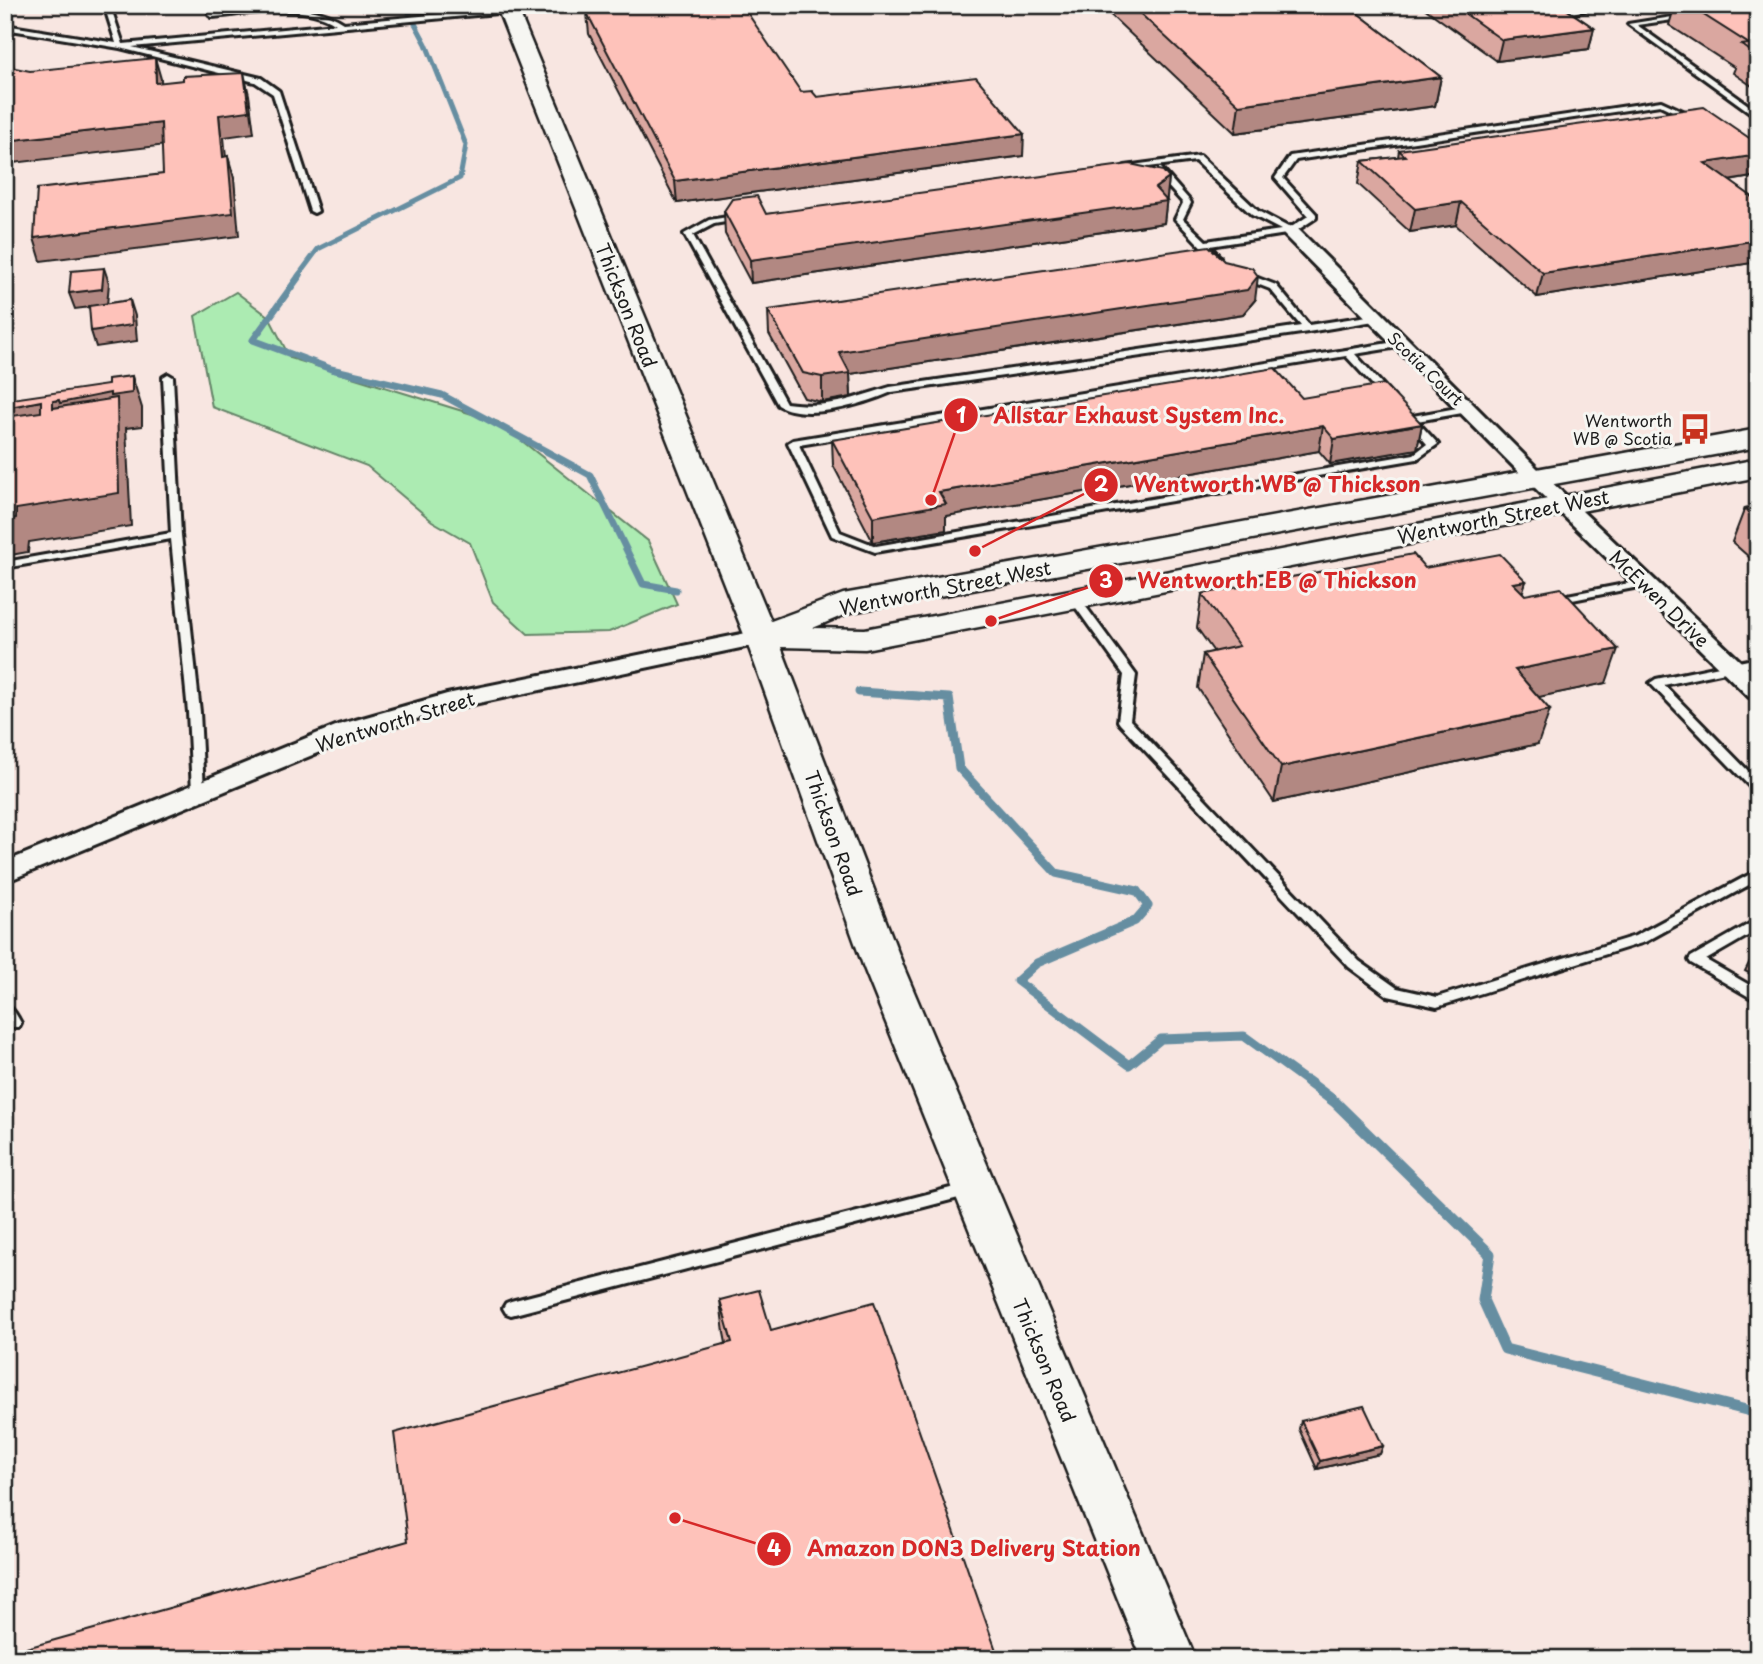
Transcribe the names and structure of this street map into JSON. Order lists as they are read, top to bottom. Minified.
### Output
{"streets":{"main road":["Thickson Road","Wentworth Street West"],"street":["Scotia Court","McEwen Drive","Wentworth Street"]},"crossings":[["Thickson Road","Wentworth Street West"],["Thickson Road","Wentworth Street"],["Scotia Court","Wentworth Street West"],["Scotia Court","McEwen Drive"],["Wentworth Street West","McEwen Drive"],["Wentworth Street West","Wentworth Street"]],"places":{"bus stop":["Wentworth WB @ Scotia"],"other":["Allstar Exhaust System Inc.","Wentworth WB @ Thickson","Wentworth EB @ Thickson","Amazon DON3 Delivery Station"]}}
